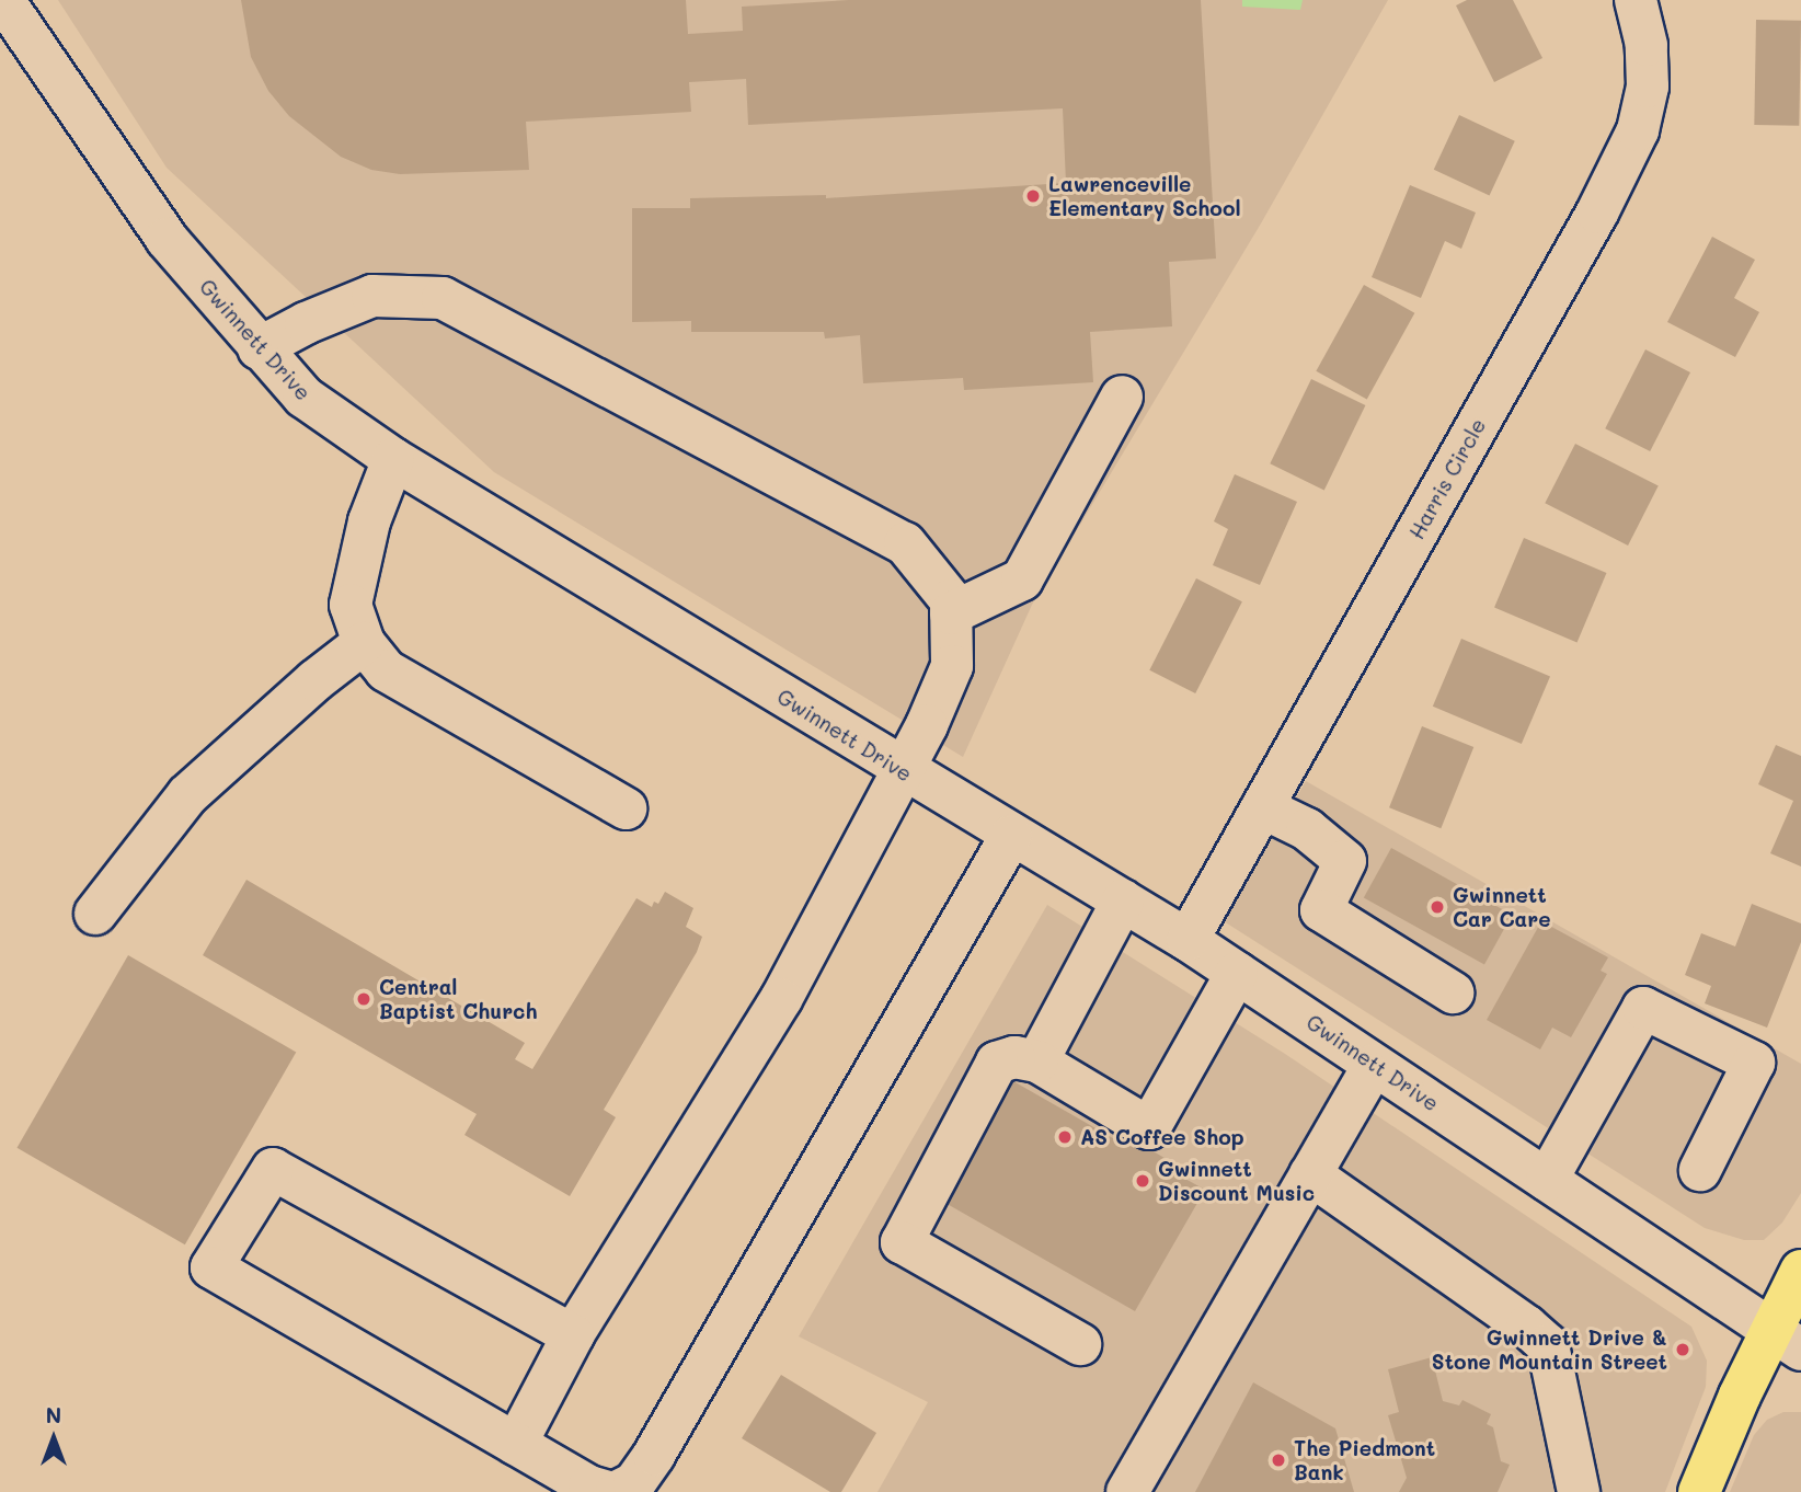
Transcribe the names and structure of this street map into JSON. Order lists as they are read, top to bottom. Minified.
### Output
{"streets":{"street":["Gwinnett Drive","Harris Circle"]},"crossings":[["Gwinnett Drive","Harris Circle"]],"places":["Lawrenceville Elementary School","Gwinnett Car Care","Central Baptist Church","AS Coffee Shop","Gwinnett Discount Music","Gwinnett Drive & Stone Mountain Street","The Piedmont Bank"],"north":"top"}
